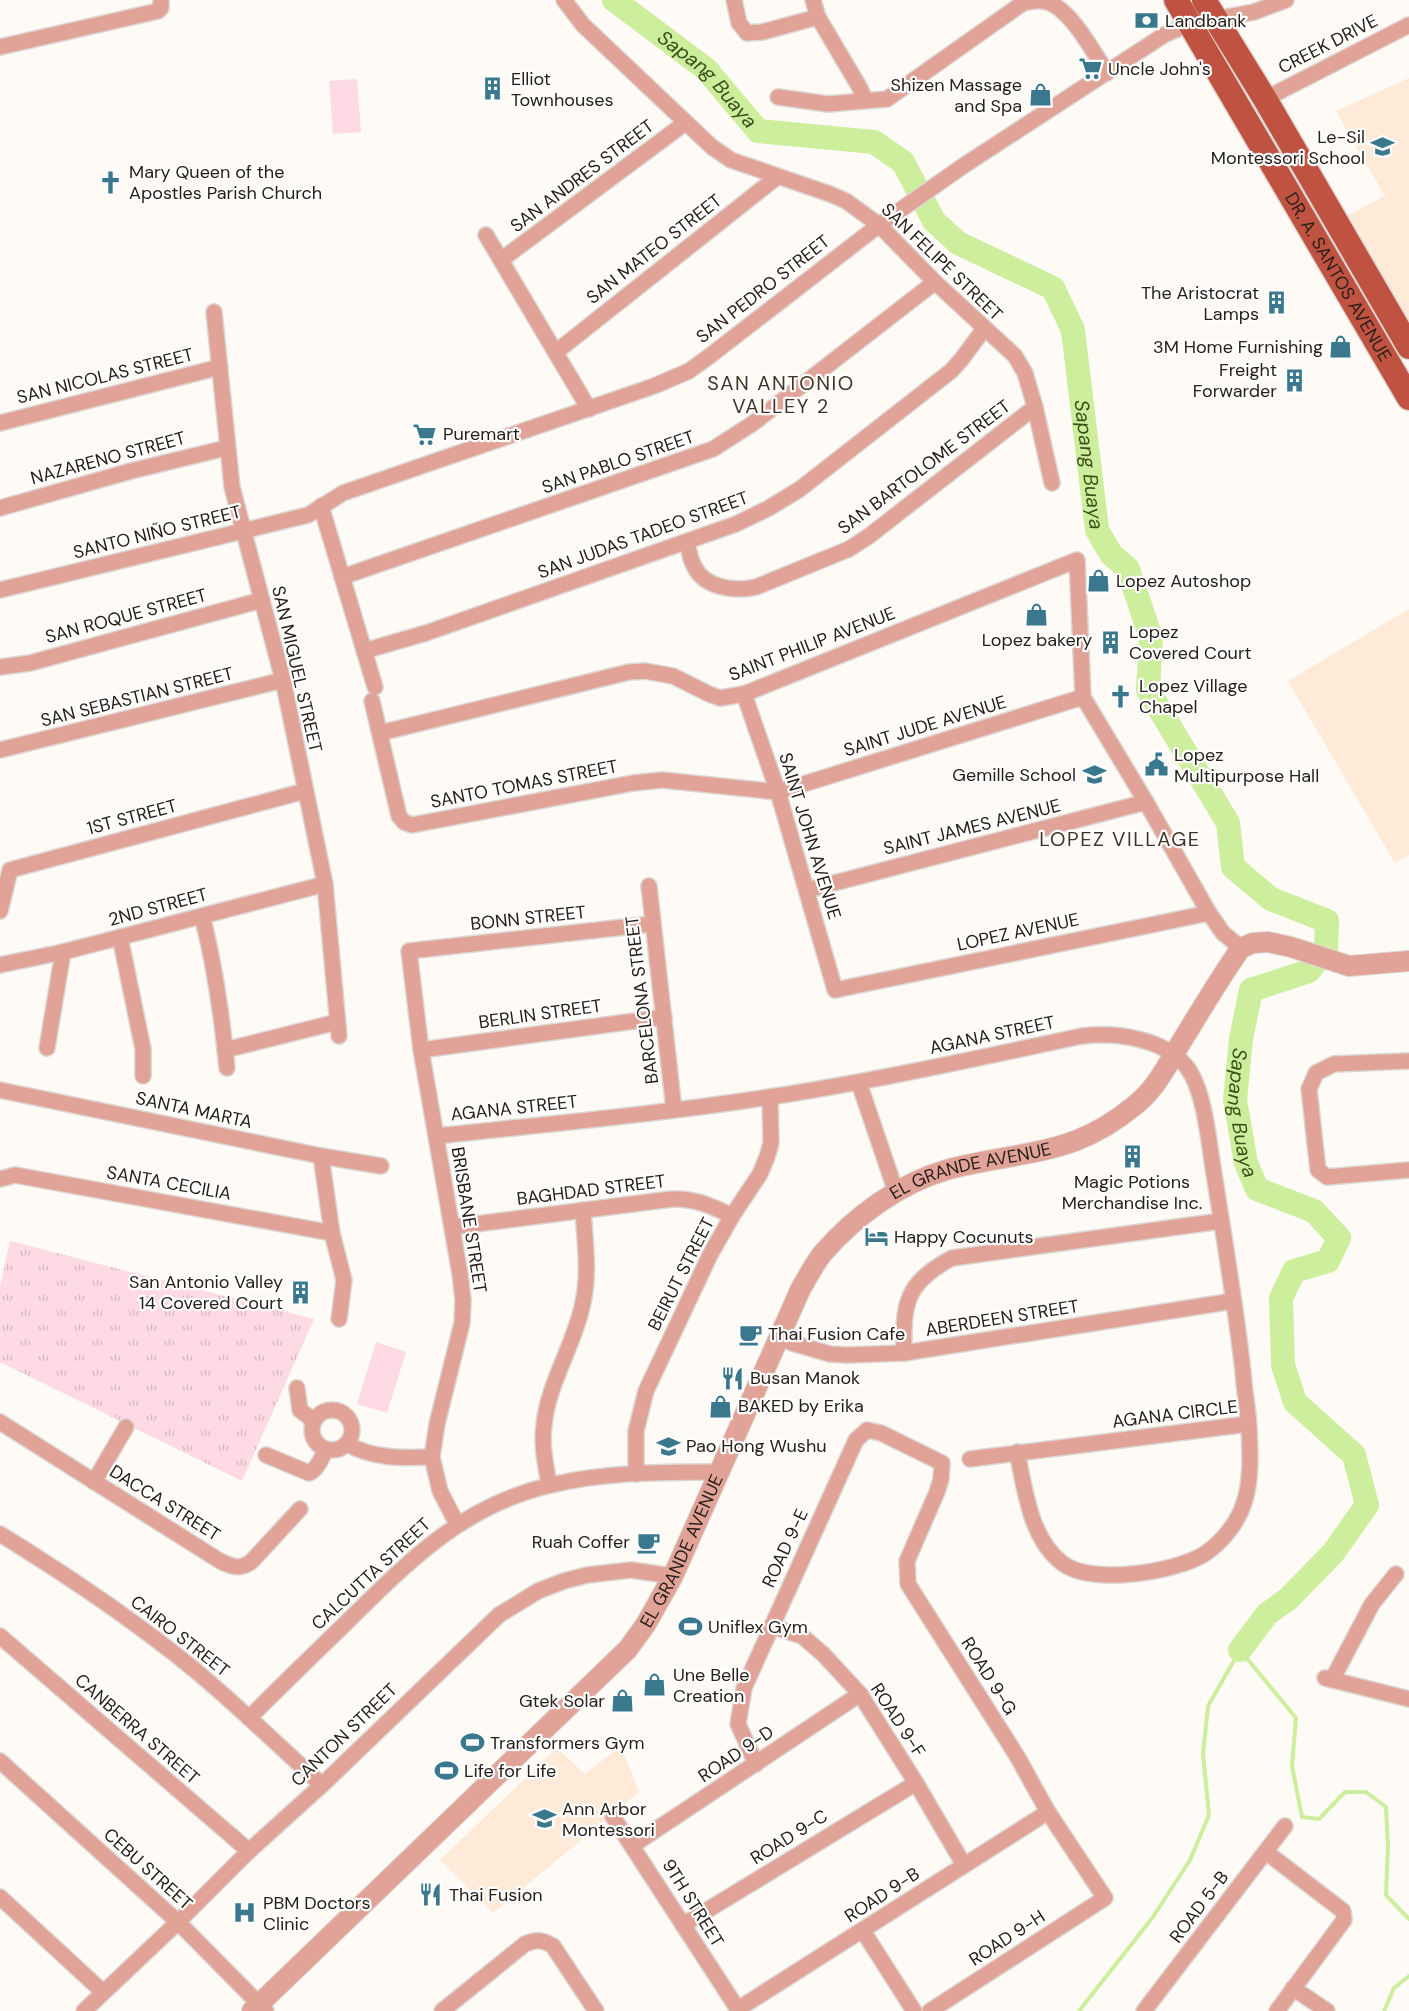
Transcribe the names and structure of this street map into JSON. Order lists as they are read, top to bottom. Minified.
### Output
{"streets":{"main road":["DR. A. SANTOS AVENUE"],"street":["CREEK DRIVE","SAN ANDRES STREET","SAN MATEO STREET","SAN FELIPE STREET","SAN PEDRO STREET","SAN NICOLAS STREET","NAZARENO STREET","SAN PABLO STREET","SAN BARTOLOME STREET","SANTO NIÑO STREET","SAN JUDAS TADEO STREET","SAN ROQUE STREET","SAINT PHILIP AVENUE","SAN MIGUEL STREET","SAN SEBASTIAN STREET","SAINT JUDE AVENUE","SANTO TOMAS STREET","1ST STREET","SAINT JAMES AVENUE","SAINT JOHN AVENUE","2ND STREET","BONN STREET","LOPEZ AVENUE","BARCELONA STREET","BERLIN STREET","AGANA STREET","SANTA MARTA","EL GRANDE AVENUE","SANTA CECILIA","BAGHDAD STREET","BRISBANE STREET","BEIRUT STREET","ABERDEEN STREET","AGANA CIRCLE","DACCA STREET","ROAD 9-E","CALCUTTA STREET","CAIRO STREET","ROAD 9-G","ROAD 9-F","CANBERRA STREET","CANTON STREET","ROAD 9-D","ROAD 9-C","CEBU STREET","ROAD 9-B","9TH STREET","ROAD 5-B","ROAD 9-H"]},"crossings":[["CREEK DRIVE","DR. A. SANTOS AVENUE"],["SAN ANDRES STREET","SAN FELIPE STREET"],["SAN MATEO STREET","SAN FELIPE STREET"],["SAN FELIPE STREET","SAN PEDRO STREET"],["SAN FELIPE STREET","SAN PABLO STREET"],["SAN FELIPE STREET","SAN BARTOLOME STREET"],["SAN FELIPE STREET","SAN JUDAS TADEO STREET"],["DR. A. SANTOS AVENUE","SAN PEDRO STREET"],["SAN PEDRO STREET","SANTO NIÑO STREET"],["SAN PEDRO STREET","SANTO TOMAS STREET"],["SAN NICOLAS STREET","SAN MIGUEL STREET"],["NAZARENO STREET","SAN MIGUEL STREET"],["SAN PABLO STREET","SANTO TOMAS STREET"],["SAN BARTOLOME STREET","SAN JUDAS TADEO STREET"],["SANTO NIÑO STREET","SAN MIGUEL STREET"],["SANTO NIÑO STREET","SANTO TOMAS STREET"],["SAN JUDAS TADEO STREET","SANTO TOMAS STREET"],["SAN ROQUE STREET","SAN MIGUEL STREET"],["SAINT PHILIP AVENUE","SAINT JUDE AVENUE"],["SAINT PHILIP AVENUE","SANTO TOMAS STREET"],["SAINT PHILIP AVENUE","SAINT JOHN AVENUE"],["SAN MIGUEL STREET","SAN SEBASTIAN STREET"],["SAN MIGUEL STREET","1ST STREET"],["SAN MIGUEL STREET","2ND STREET"],["SAINT JUDE AVENUE","SANTO TOMAS STREET"],["SAINT JUDE AVENUE","SAINT JOHN AVENUE"],["SANTO TOMAS STREET","SAINT JOHN AVENUE"],["SAINT JAMES AVENUE","SAINT JOHN AVENUE"],["SAINT JOHN AVENUE","LOPEZ AVENUE"],["BONN STREET","BARCELONA STREET"],["BONN STREET","BRISBANE STREET"],["BARCELONA STREET","BERLIN STREET"],["BARCELONA STREET","AGANA STREET"],["BERLIN STREET","BRISBANE STREET"],["AGANA STREET","EL GRANDE AVENUE"],["AGANA STREET","BRISBANE STREET"],["AGANA STREET","BEIRUT STREET"],["AGANA STREET","ABERDEEN STREET"],["AGANA STREET","AGANA CIRCLE"],["EL GRANDE AVENUE","ABERDEEN STREET"],["EL GRANDE AVENUE","CALCUTTA STREET"],["EL GRANDE AVENUE","CANTON STREET"],["EL GRANDE AVENUE","CEBU STREET"],["BAGHDAD STREET","BRISBANE STREET"],["BAGHDAD STREET","BEIRUT STREET"],["BRISBANE STREET","CALCUTTA STREET"],["BEIRUT STREET","CALCUTTA STREET"],["ROAD 9-E","ROAD 9-G"],["ROAD 9-E","ROAD 9-F"],["ROAD 9-E","ROAD 9-D"],["CALCUTTA STREET","CAIRO STREET"],["CAIRO STREET","CANTON STREET"],["ROAD 9-G","ROAD 9-B"],["ROAD 9-G","ROAD 9-H"],["ROAD 9-F","ROAD 9-D"],["ROAD 9-F","ROAD 9-C"],["ROAD 9-F","ROAD 9-B"],["CANBERRA STREET","CANTON STREET"],["CANTON STREET","CEBU STREET"],["ROAD 9-D","9TH STREET"],["ROAD 9-C","9TH STREET"],["ROAD 9-B","9TH STREET"]],"districts":["SAN ANTONIO VALLEY 2","LOPEZ VILLAGE"],"water":["Sapang Buaya"],"places":{"bank":["Landbank"],"supermarket":["Uncle John's","Puremart"],"building":["Elliot Townhouses","The Aristocrat Lamps","Freight Forwarder","Lopez Covered Court","Magic Potions Merchandise Inc.","San Antonio Valley 14 Covered Court"],"shop":["Shizen Massage and Spa","3M Home Furnishing","Lopez Autoshop","Lopez bakery","BAKED by Erika","Une Belle Creation","Gtek Solar"],"school or university":["Le-Sil Montessori School","Gemille School","Pao Hong Wushu","Ann Arbor Montessori"],"church":["Mary Queen of the Apostles Parish Church","Lopez Village Chapel"],"public building":["Lopez Multipurpose Hall"],"hotel":["Happy Cocunuts"],"cafe":["Thai Fusion Cafe","Ruah Coffer"],"restaurant":["Busan Manok","Thai Fusion"],"sports":["Uniflex Gym","Transformers Gym","Life for Life"],"hospital":["PBM Doctors Clinic"]}}
